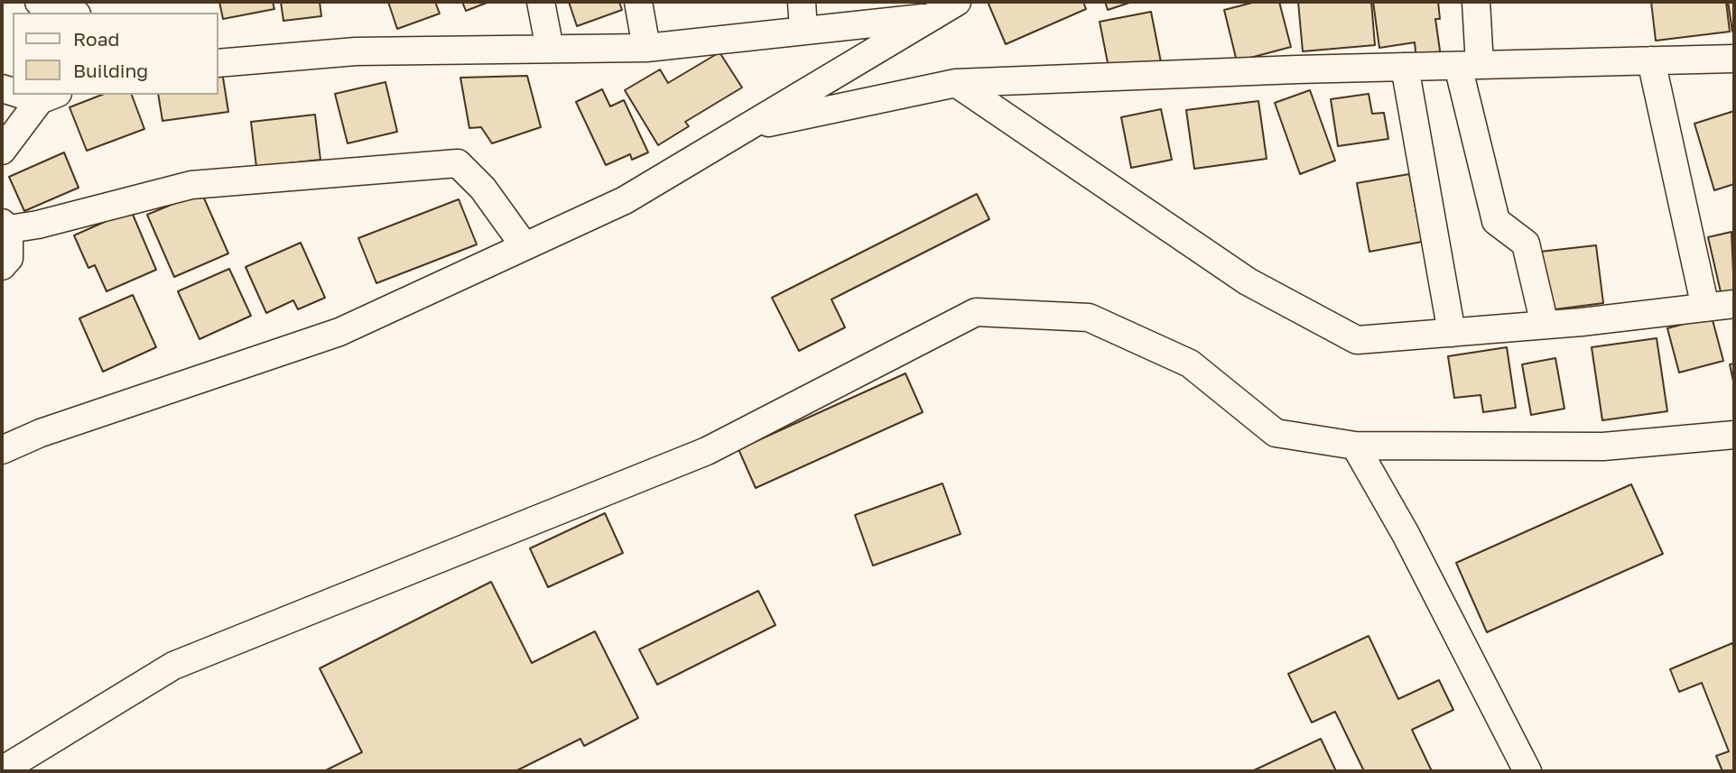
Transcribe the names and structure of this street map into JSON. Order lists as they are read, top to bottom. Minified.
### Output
{"legend":["Road","Building"]}
